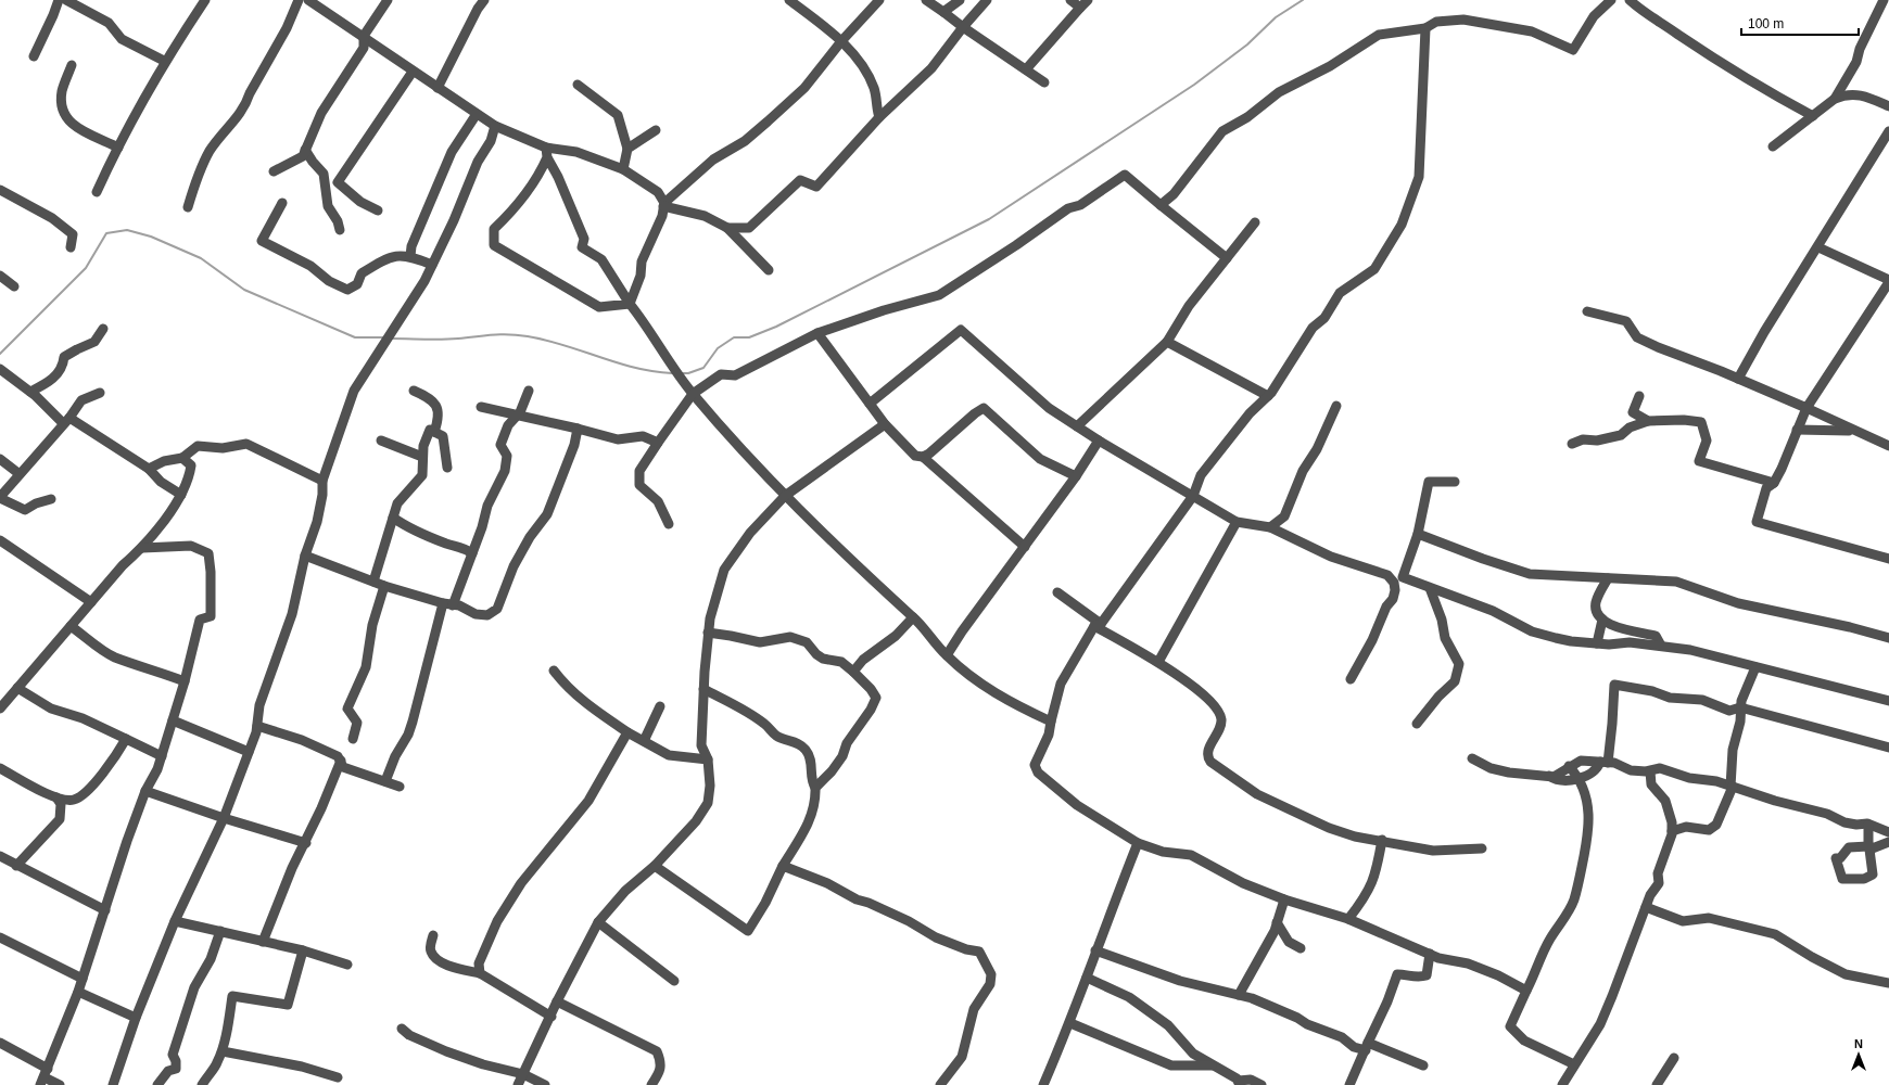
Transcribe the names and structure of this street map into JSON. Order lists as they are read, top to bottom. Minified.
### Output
{"scale_bar":"100 m","north":"top"}
